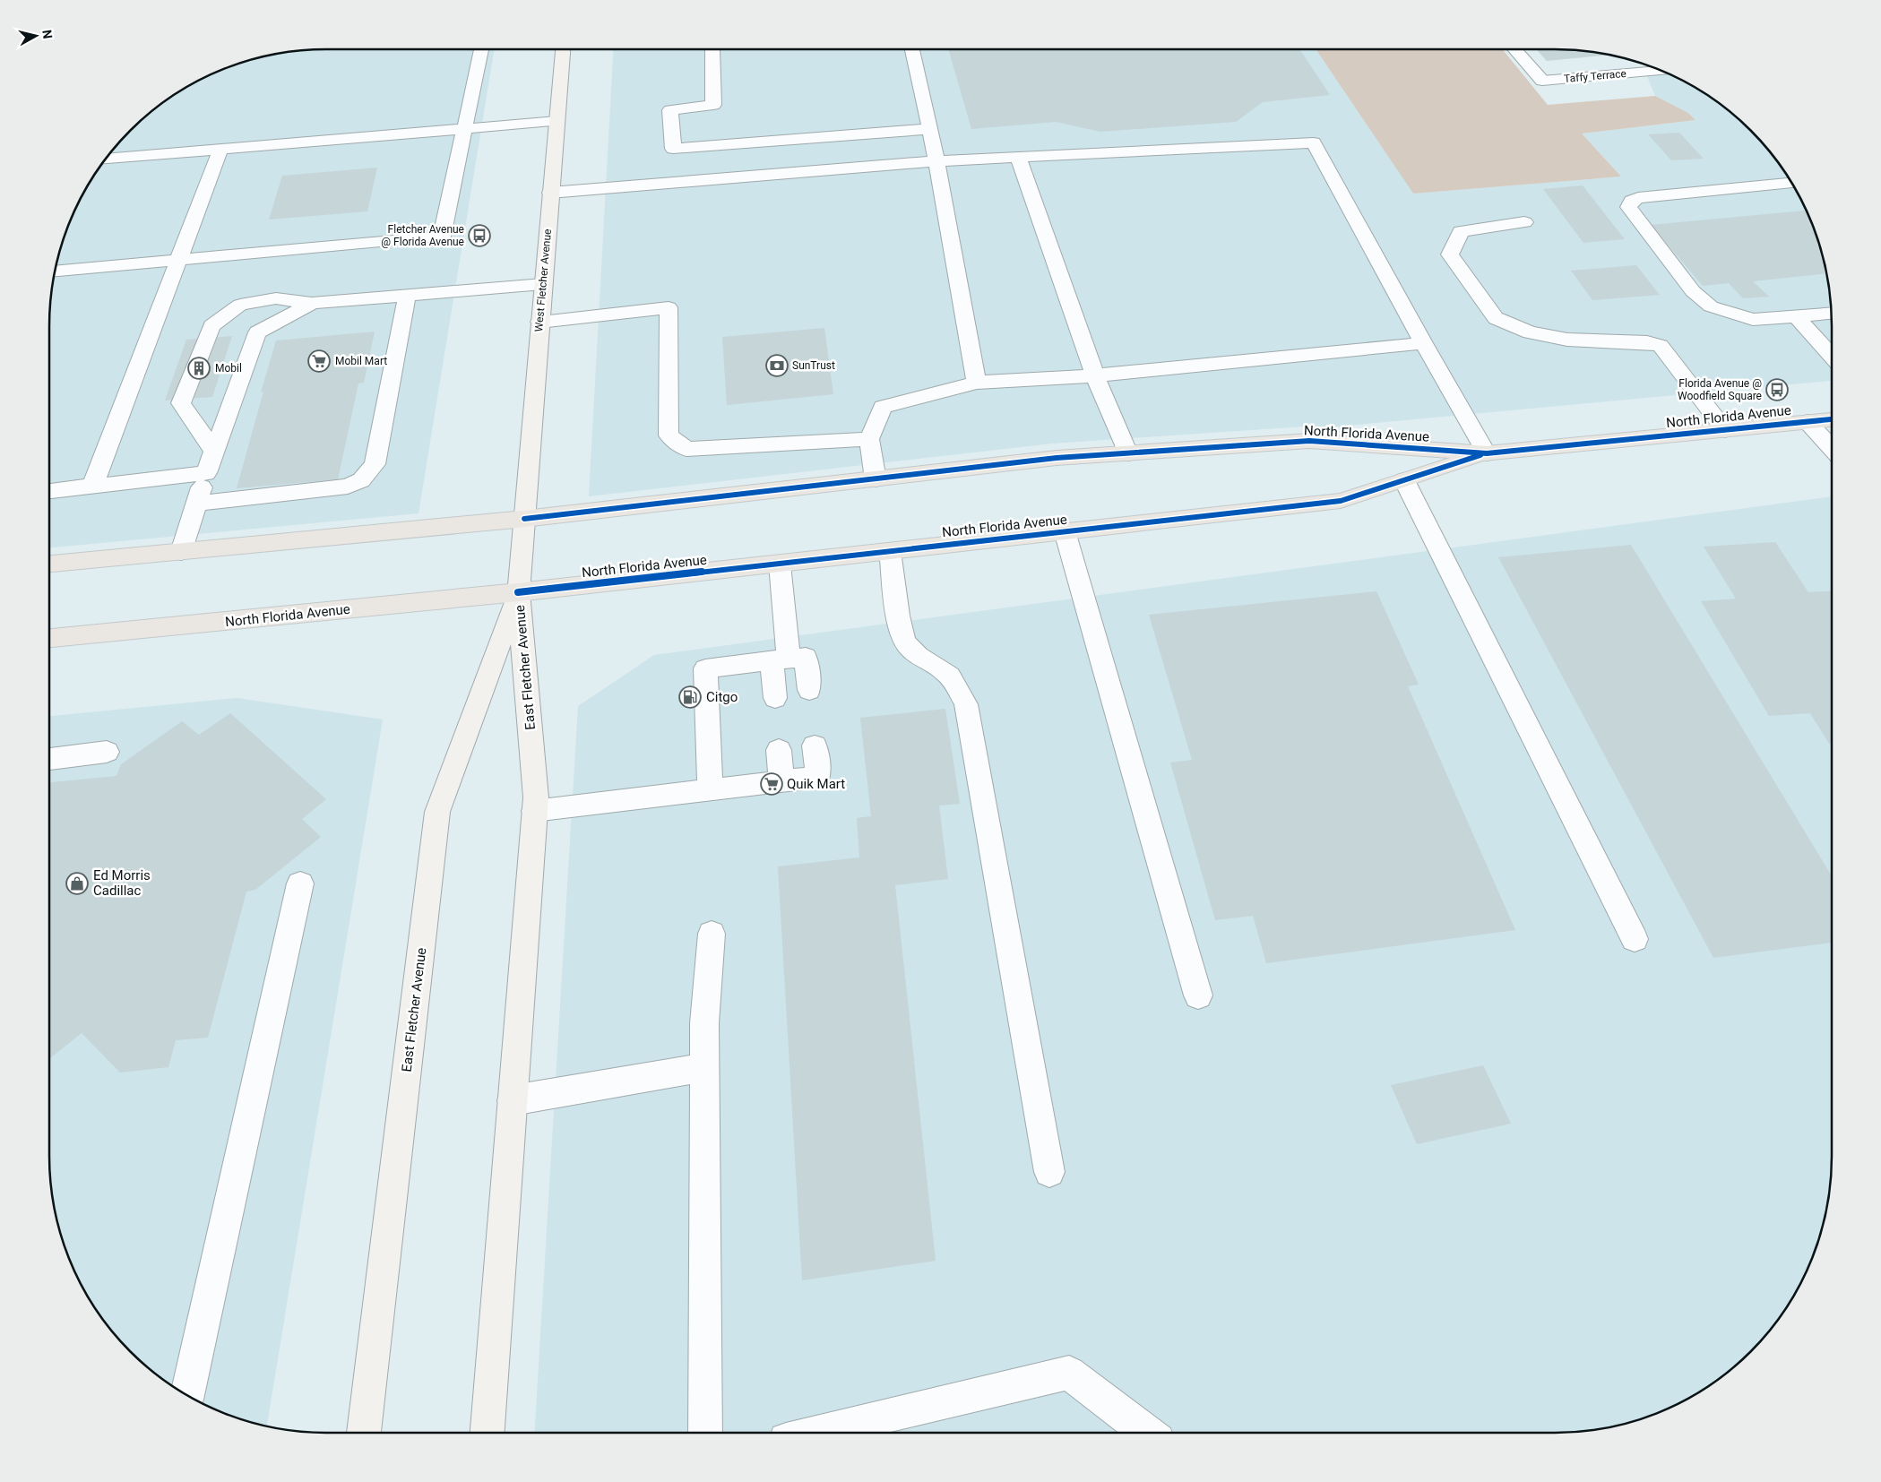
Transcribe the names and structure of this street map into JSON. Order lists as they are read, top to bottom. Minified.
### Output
{"streets":{"main road":["West Fletcher Avenue","North Florida Avenue","East Fletcher Avenue"],"street":["Taffy Terrace"]},"crossings":[["West Fletcher Avenue","North Florida Avenue"],["West Fletcher Avenue","East Fletcher Avenue"],["North Florida Avenue","East Fletcher Avenue"]],"places":{"bus stop":["Fletcher Avenue @ Florida Avenue","Florida Avenue @ Woodfield Square"],"supermarket":["Mobil Mart","Quik Mart"],"bank":["SunTrust"],"building":["Mobil"],"fuel station":["Citgo"],"shop":["Ed Morris Cadillac"]},"north":"right"}
